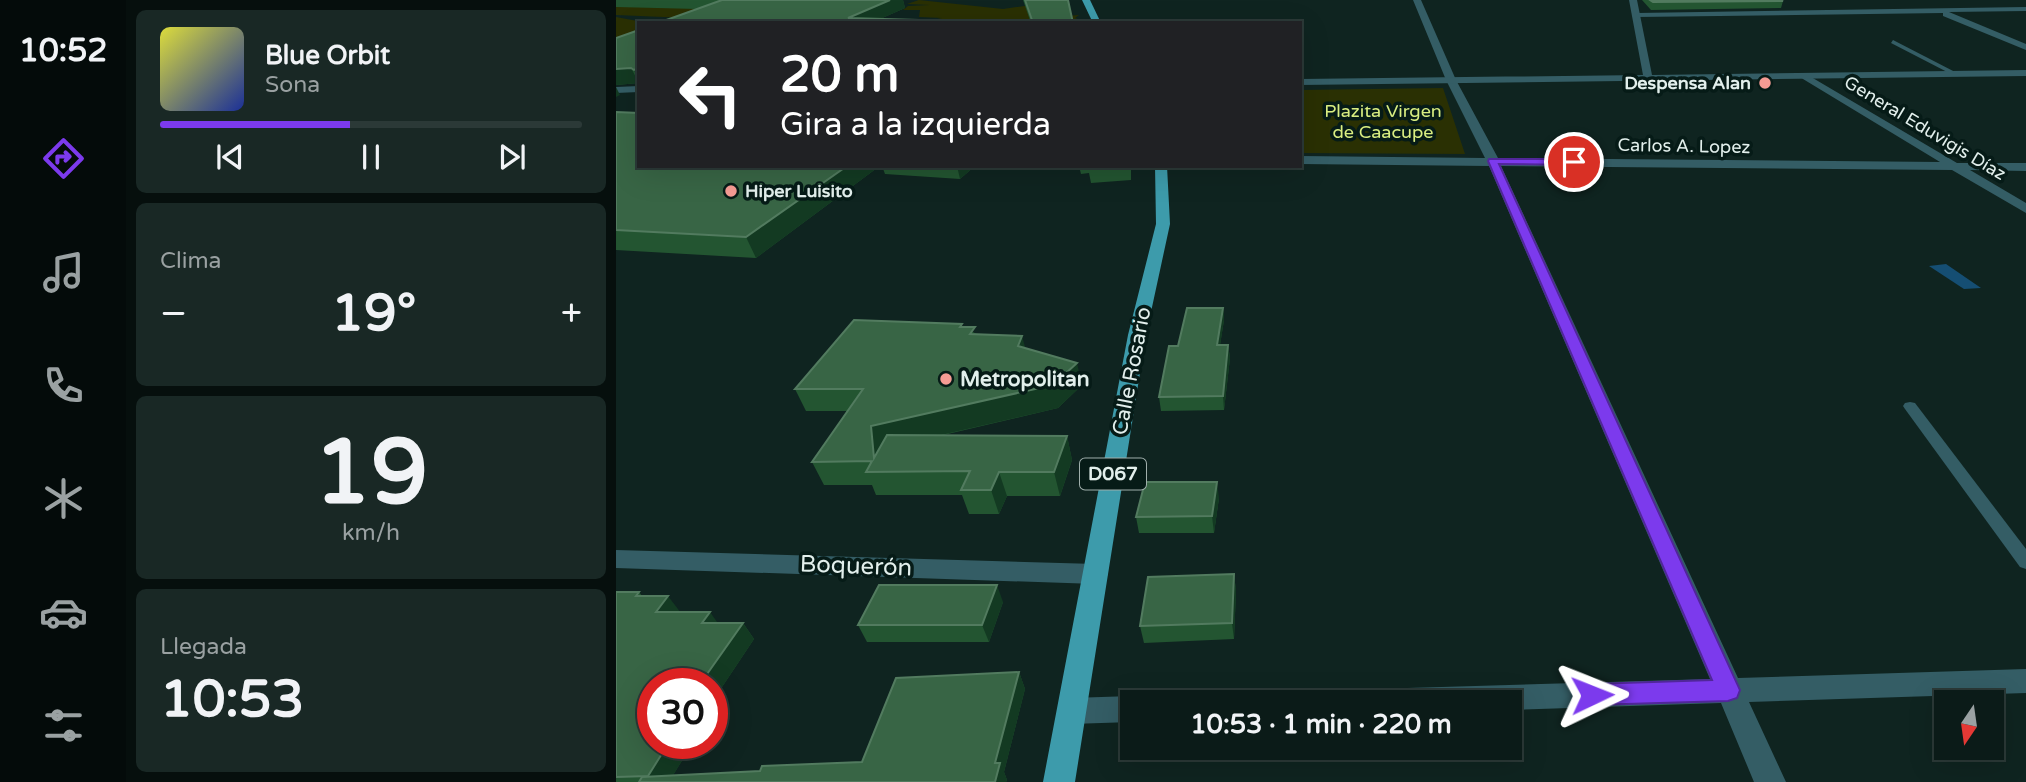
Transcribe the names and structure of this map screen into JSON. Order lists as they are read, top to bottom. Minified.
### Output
{"streets":{"main road":["Calle Rosario","D067"],"street":["General Eduvigis Díaz","Carlos A. Lopez","Boquerón"]},"crossings":[["General Eduvigis Díaz","Carlos A. Lopez"],["Calle Rosario","Boquerón"]],"parks":["Plazita Virgen de Caacupe"],"places":["Despensa Alan","Hiper Luisito","Metropolitan"],"north":"bottom","page":{"tabs":"10:52","turn":["20 m","Gira a la izquierda"],"song":["Blue Orbit","Sona"],"tile":["Clima",["19","km/h"],["Llegada","10:53"]],"heat":["−","19°","+"],"limit":"30","trip":"10:53 · 1 min · 220 m"}}
